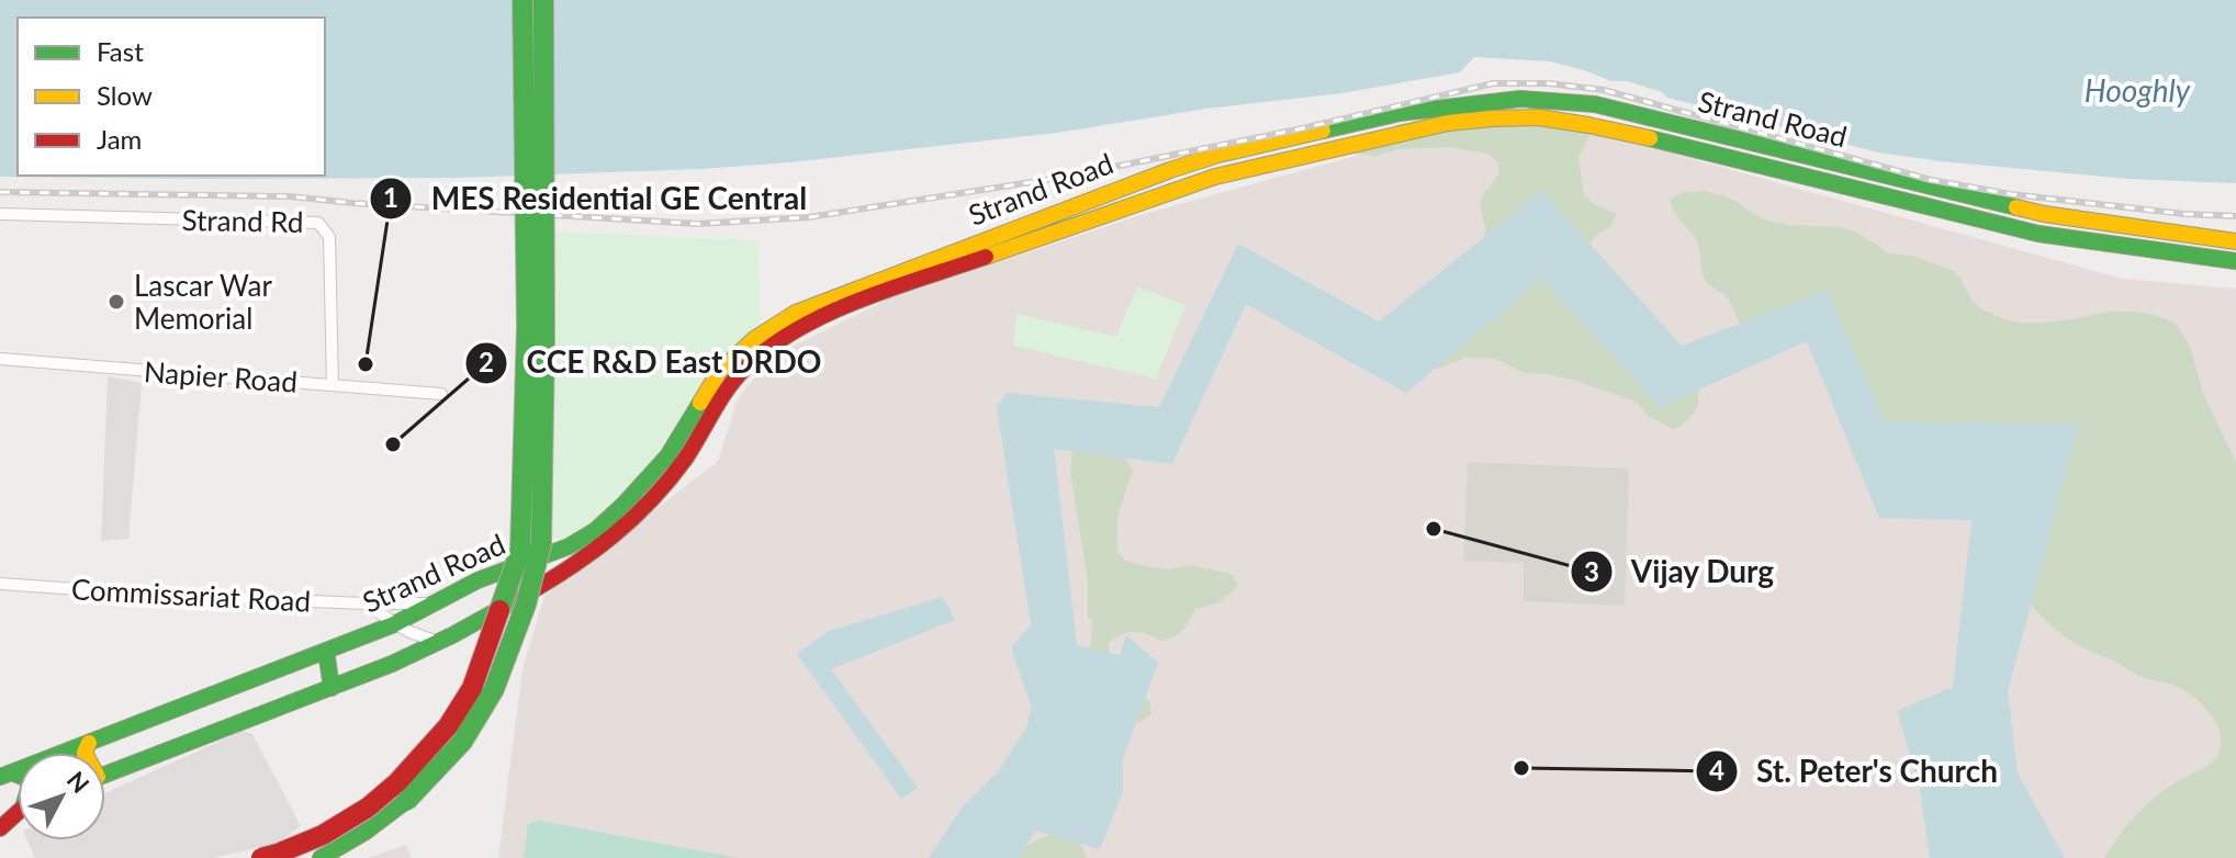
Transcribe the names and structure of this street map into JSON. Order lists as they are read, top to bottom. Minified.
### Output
{"streets":{"main road":["Strand Road"],"street":["Strand Rd","Napier Road","Commissariat Road"]},"crossings":[["Strand Road","Commissariat Road"],["Strand Rd","Napier Road"]],"water":["Hooghly"],"places":["Lascar War Memorial","MES Residential GE Central","CCE R&D East DRDO","Vijay Durg","St. Peter's Church"],"legend":["Fast","Slow","Jam"],"north":"top right"}
